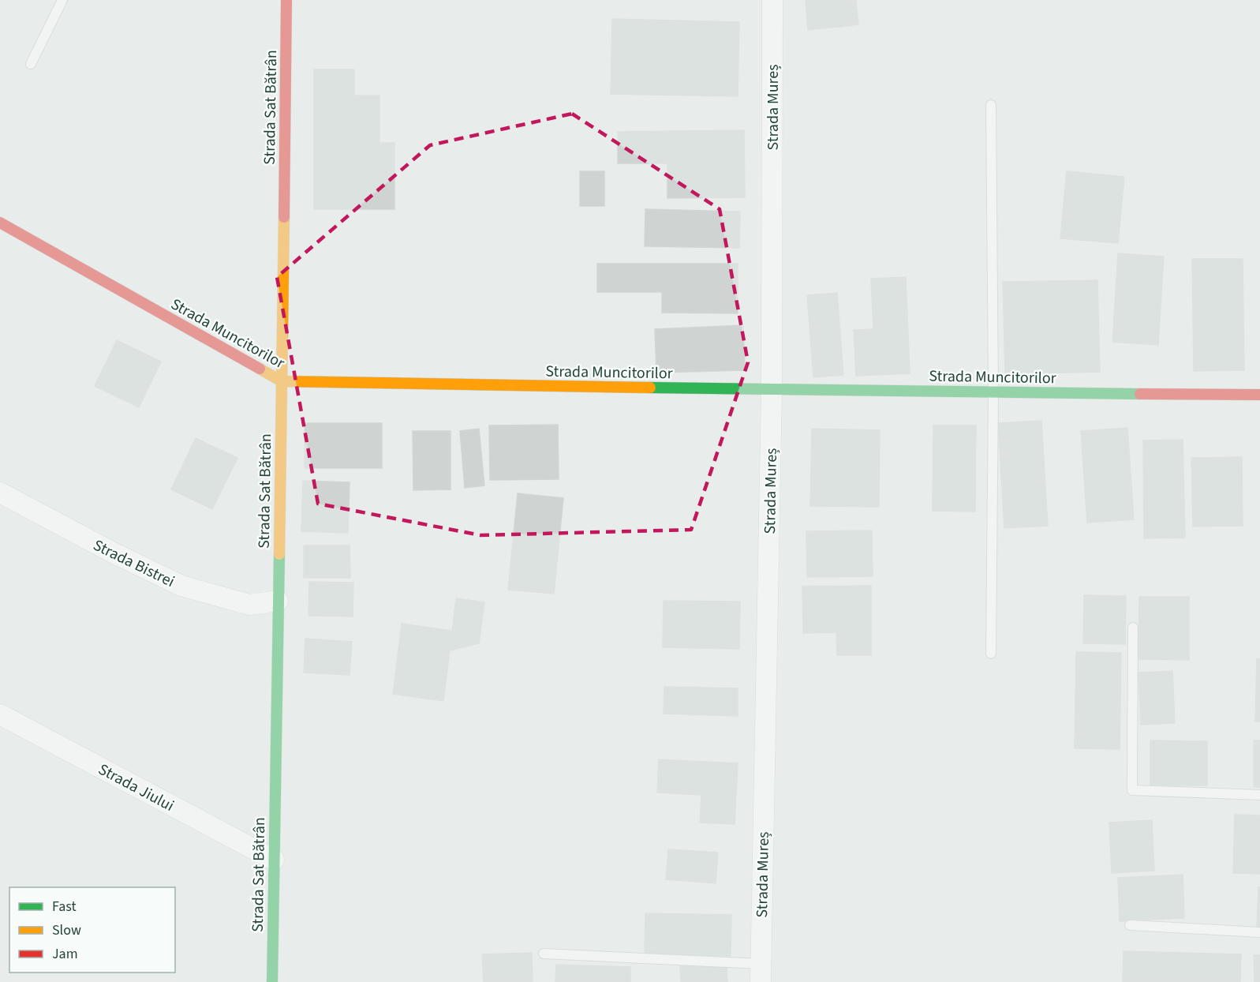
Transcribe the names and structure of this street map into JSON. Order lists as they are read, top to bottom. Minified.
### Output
{"streets":{"street":["Strada Sat Bătrân","Strada Mureș","Strada Muncitorilor","Strada Bistrei","Strada Jiului"]},"crossings":[["Strada Sat Bătrân","Strada Muncitorilor"],["Strada Sat Bătrân","Strada Bistrei"],["Strada Sat Bătrân","Strada Jiului"],["Strada Mureș","Strada Muncitorilor"]],"legend":["Fast","Slow","Jam"]}
